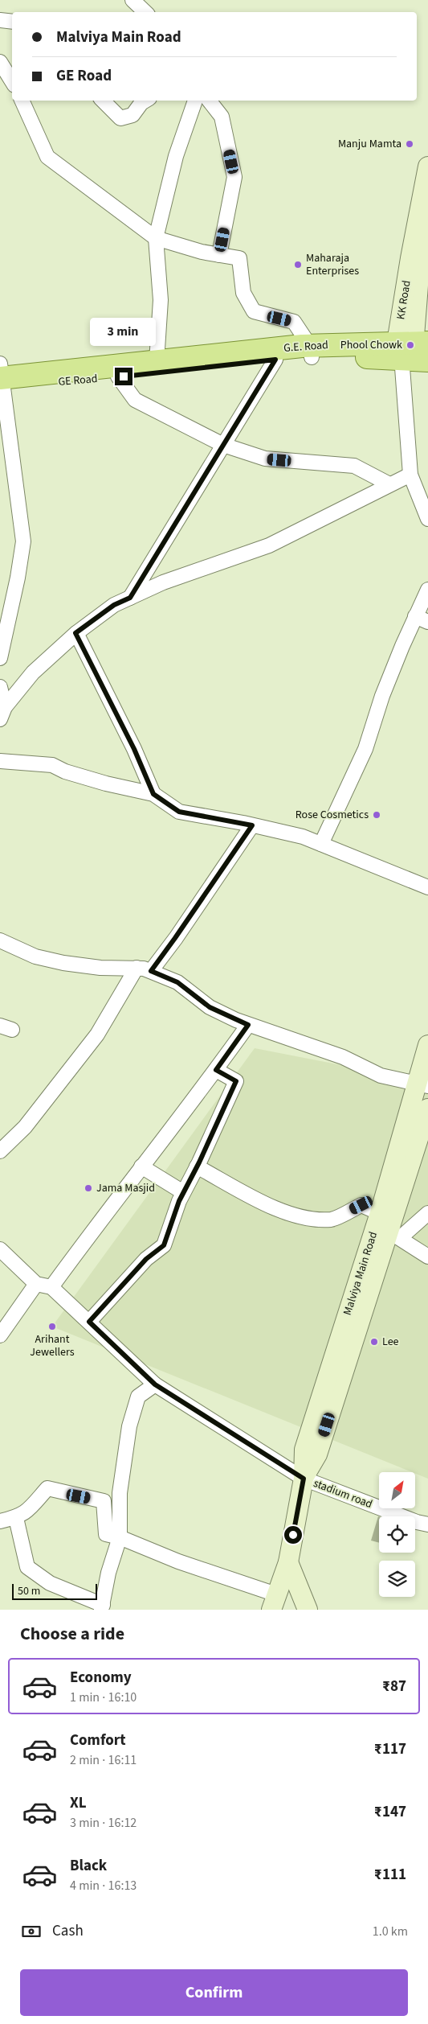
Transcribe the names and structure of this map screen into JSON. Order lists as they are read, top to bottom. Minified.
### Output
{"streets":{"main road":["G.E. Road","GE Road"],"street":["KK Road","Malviya Main Road","stadium road"]},"crossings":[["KK Road","GE Road"],["G.E. Road","GE Road"],["Malviya Main Road","stadium road"]],"places":["Manju Mamta","Maharaja Enterprises","Phool Chowk","Rose Cosmetics","Jama Masjid","Arihant Jewellers","Lee"],"scale_bar":"50 m","north":"top right","page":{"banner":["Malviya Main Road","GE Road"],"bubble":"3 min","scale":"50 m","heading":"Choose a ride","list":[{"name":"Economy","note":"1 min · 16:10","value":"₹87"},{"name":"Comfort","note":"2 min · 16:11","value":"₹117"},{"name":"XL","note":"3 min · 16:12","value":"₹147"},{"name":"Black","note":"4 min · 16:13","value":"₹111"}],"pay":["Cash","1.0 km"],"buttons":"Confirm"}}
